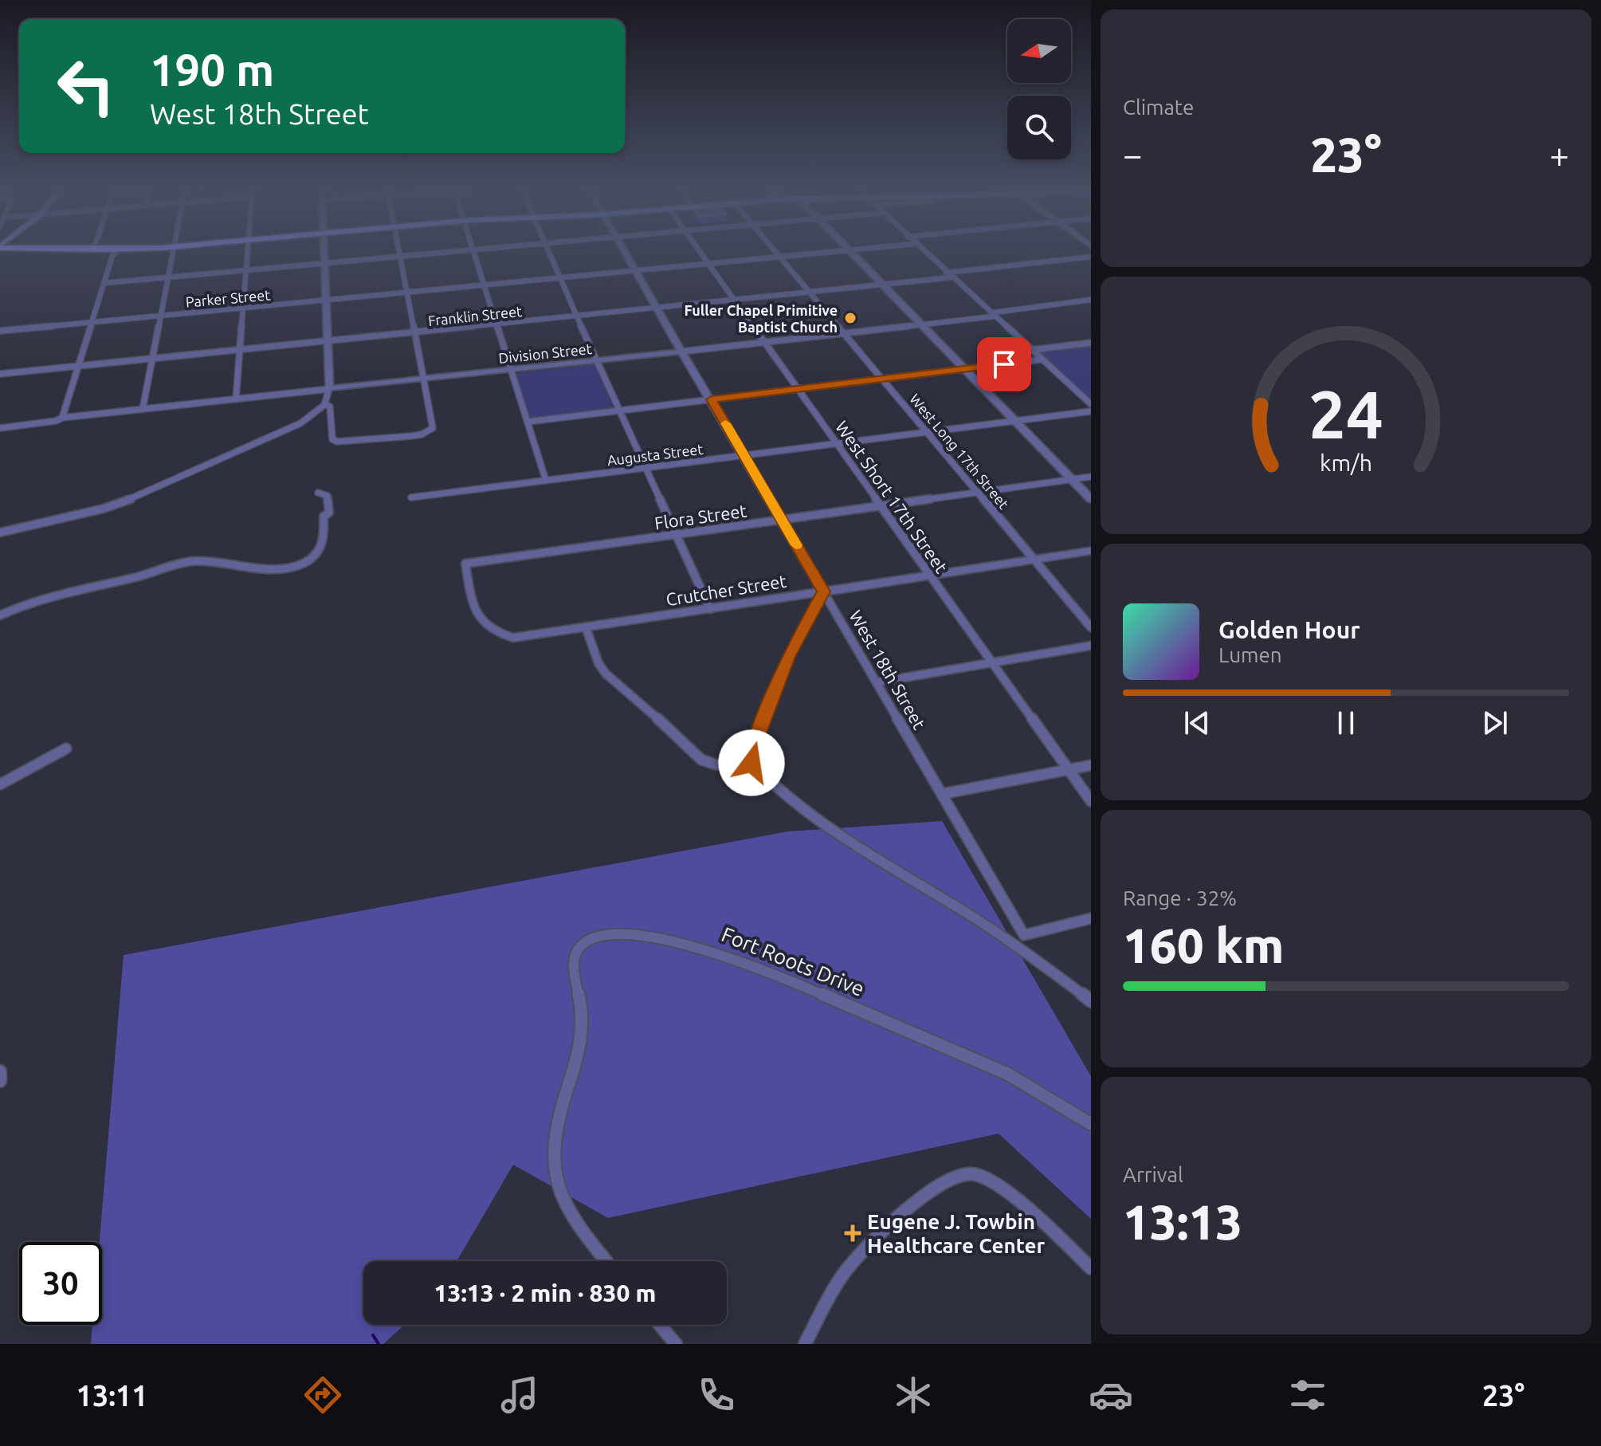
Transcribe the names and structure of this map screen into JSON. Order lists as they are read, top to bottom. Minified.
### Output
{"streets":{"street":["Parker Street","Franklin Street","Division Street","West Long 17th Street","Augusta Street","West Short 17th Street","Flora Street","Crutcher Street","West 18th Street","Fort Roots Drive"]},"crossings":[["Parker Street","West Long 17th Street"],["Parker Street","West Short 17th Street"],["Parker Street","West 18th Street"],["Franklin Street","West Long 17th Street"],["Franklin Street","West Short 17th Street"],["Franklin Street","West 18th Street"],["Division Street","West Long 17th Street"],["Division Street","West Short 17th Street"],["Division Street","West 18th Street"],["West Long 17th Street","Augusta Street"],["West Long 17th Street","Flora Street"],["West Long 17th Street","Crutcher Street"],["Augusta Street","West Short 17th Street"],["Augusta Street","West 18th Street"],["West Short 17th Street","Flora Street"],["West Short 17th Street","Crutcher Street"],["Flora Street","Crutcher Street"],["Flora Street","West 18th Street"],["Crutcher Street","West 18th Street"]],"places":{"other":["Fuller Chapel Primitive Baptist Church"],"health":["Eugene J. Towbin Healthcare Center"]},"north":"left","page":{"tile":["Climate",["Range · 32%","160 km"],["Arrival","13:13"]],"turn":["190 m","West 18th Street"],"heat":["−","23°","+"],"song":["Golden Hour","Lumen"],"limit":"30","trip":"13:13 · 2 min · 830 m","tabs":["13:11","23°"],"gauge":["24","km/h"]}}
